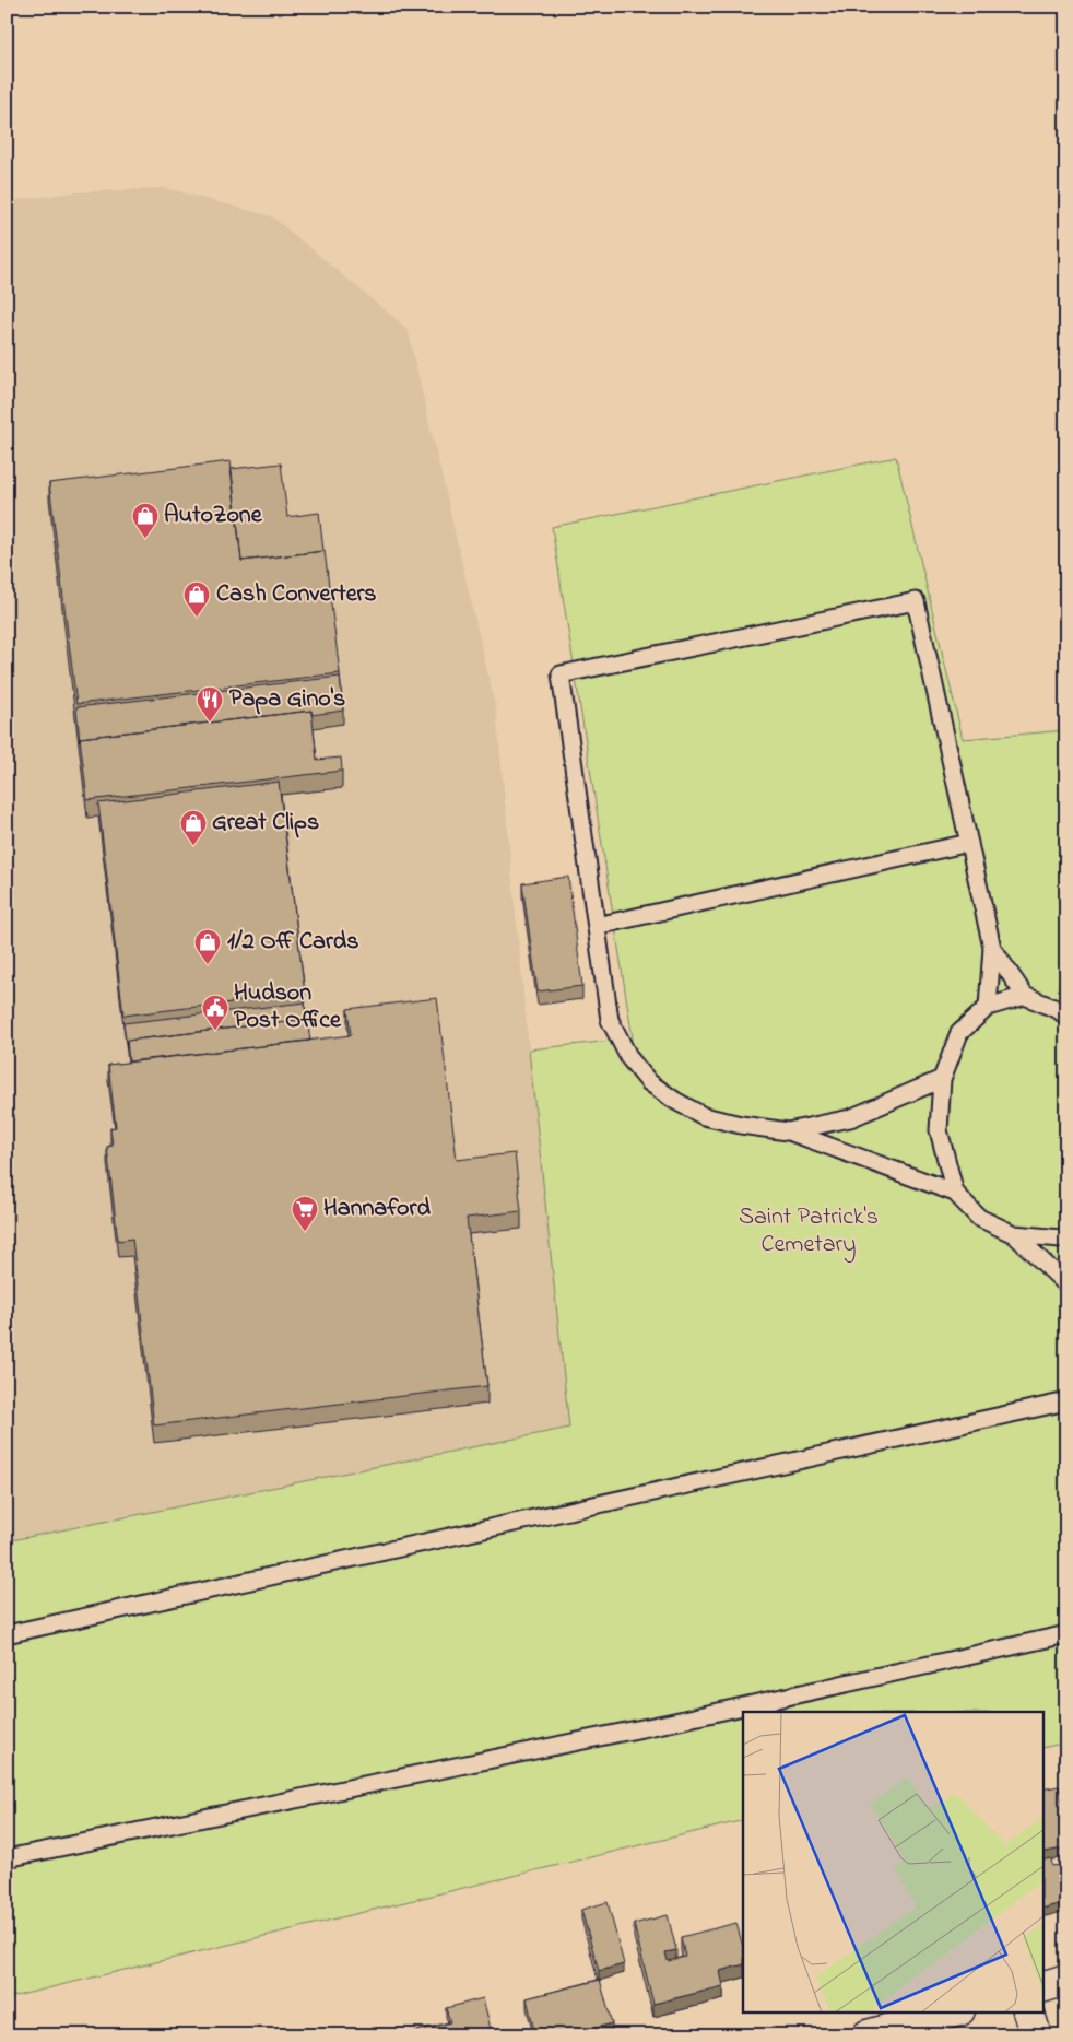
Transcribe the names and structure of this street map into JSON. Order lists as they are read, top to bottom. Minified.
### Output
{"parks":["Saint Patrick's Cemetary"],"places":{"shop":["AutoZone","Cash Converters","Great Clips","1/2 Off Cards"],"restaurant":["Papa Gino's"],"public building":["Hudson Post Office"],"supermarket":["Hannaford"]}}
